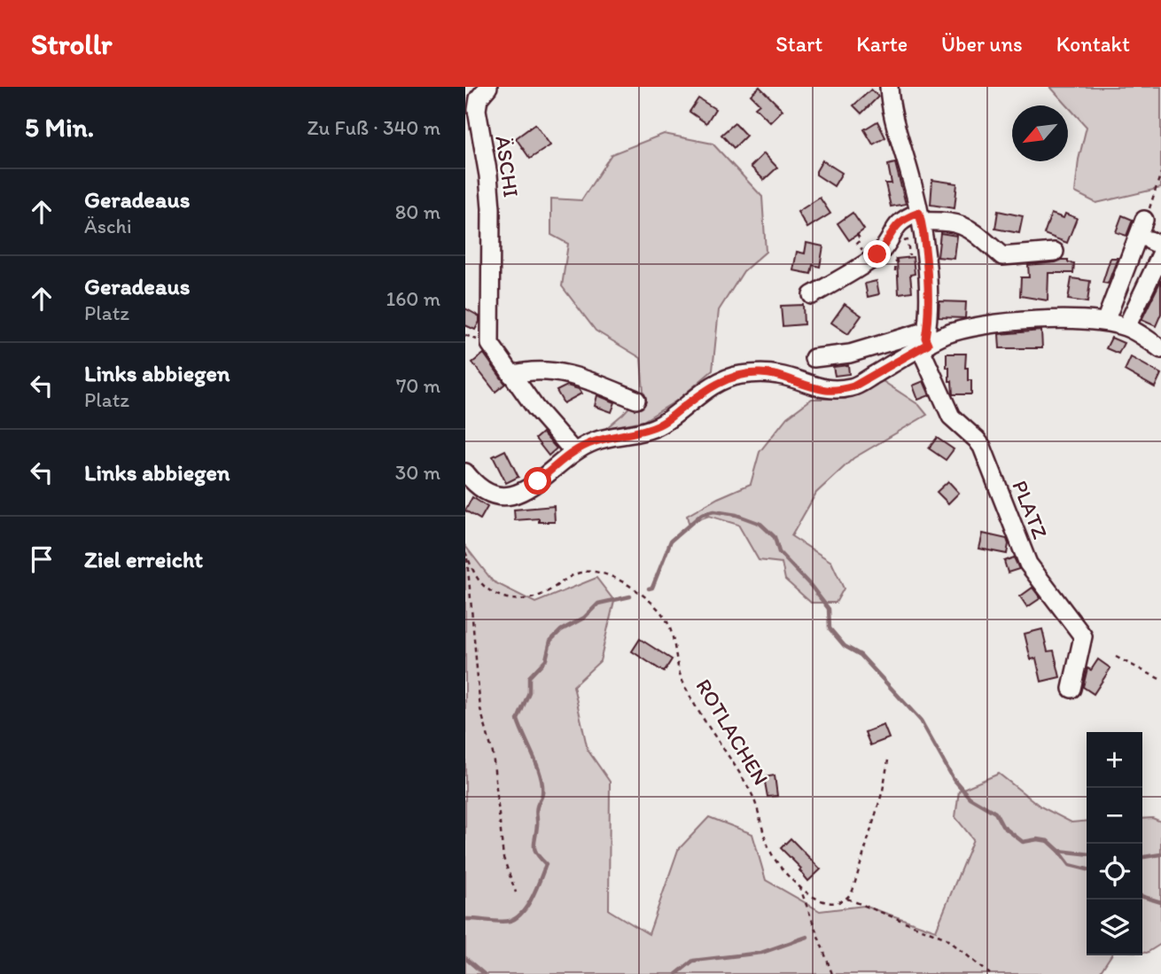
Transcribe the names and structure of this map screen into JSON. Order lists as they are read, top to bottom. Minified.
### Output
{"streets":{"street":["ÄSCHI","PLATZ"],"path":["ROTLACHEN"]},"north":"bottom left","page":{"header":"Strollr","nav":["Start","Karte","Über uns","Kontakt"],"heading":["5 Min.","Zu Fuß · 340 m"],"list":[["Geradeaus","Äschi","80 m"],["Geradeaus","Platz","160 m"],["Links abbiegen","Platz","70 m"],["Links abbiegen","30 m"],"Ziel erreicht"],"map_buttons":["+","−"]}}
